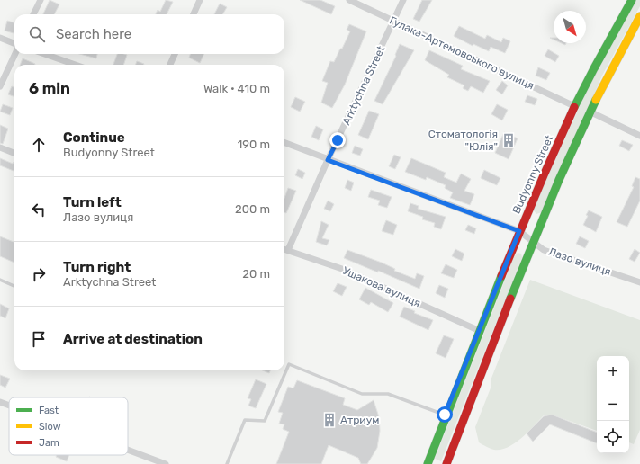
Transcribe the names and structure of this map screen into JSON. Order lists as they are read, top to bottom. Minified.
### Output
{"streets":{"main road":["Budyonny Street"],"street":["Гулака-Артемовського вулиця","Arktychna Street","Лазо вулиця","Ушакова вулиця"]},"crossings":[["Гулака-Артемовського вулиця","Arktychna Street"],["Гулака-Артемовського вулиця","Budyonny Street"],["Arktychna Street","Лазо вулиця"],["Arktychna Street","Ушакова вулиця"],["Budyonny Street","Лазо вулиця"],["Budyonny Street","Ушакова вулиця"]],"places":{"building":["Стоматологія \"Юлія\"","Атриум"]},"legend":["Fast","Slow","Jam"],"north":"bottom right","page":{"search":"Search here","heading":["6 min","Walk · 410 m"],"list":[["Continue","Budyonny Street","190 m"],["Turn left","Лазо вулиця","200 m"],["Turn right","Arktychna Street","20 m"],"Arrive at destination"],"map_buttons":["+","−"]}}
